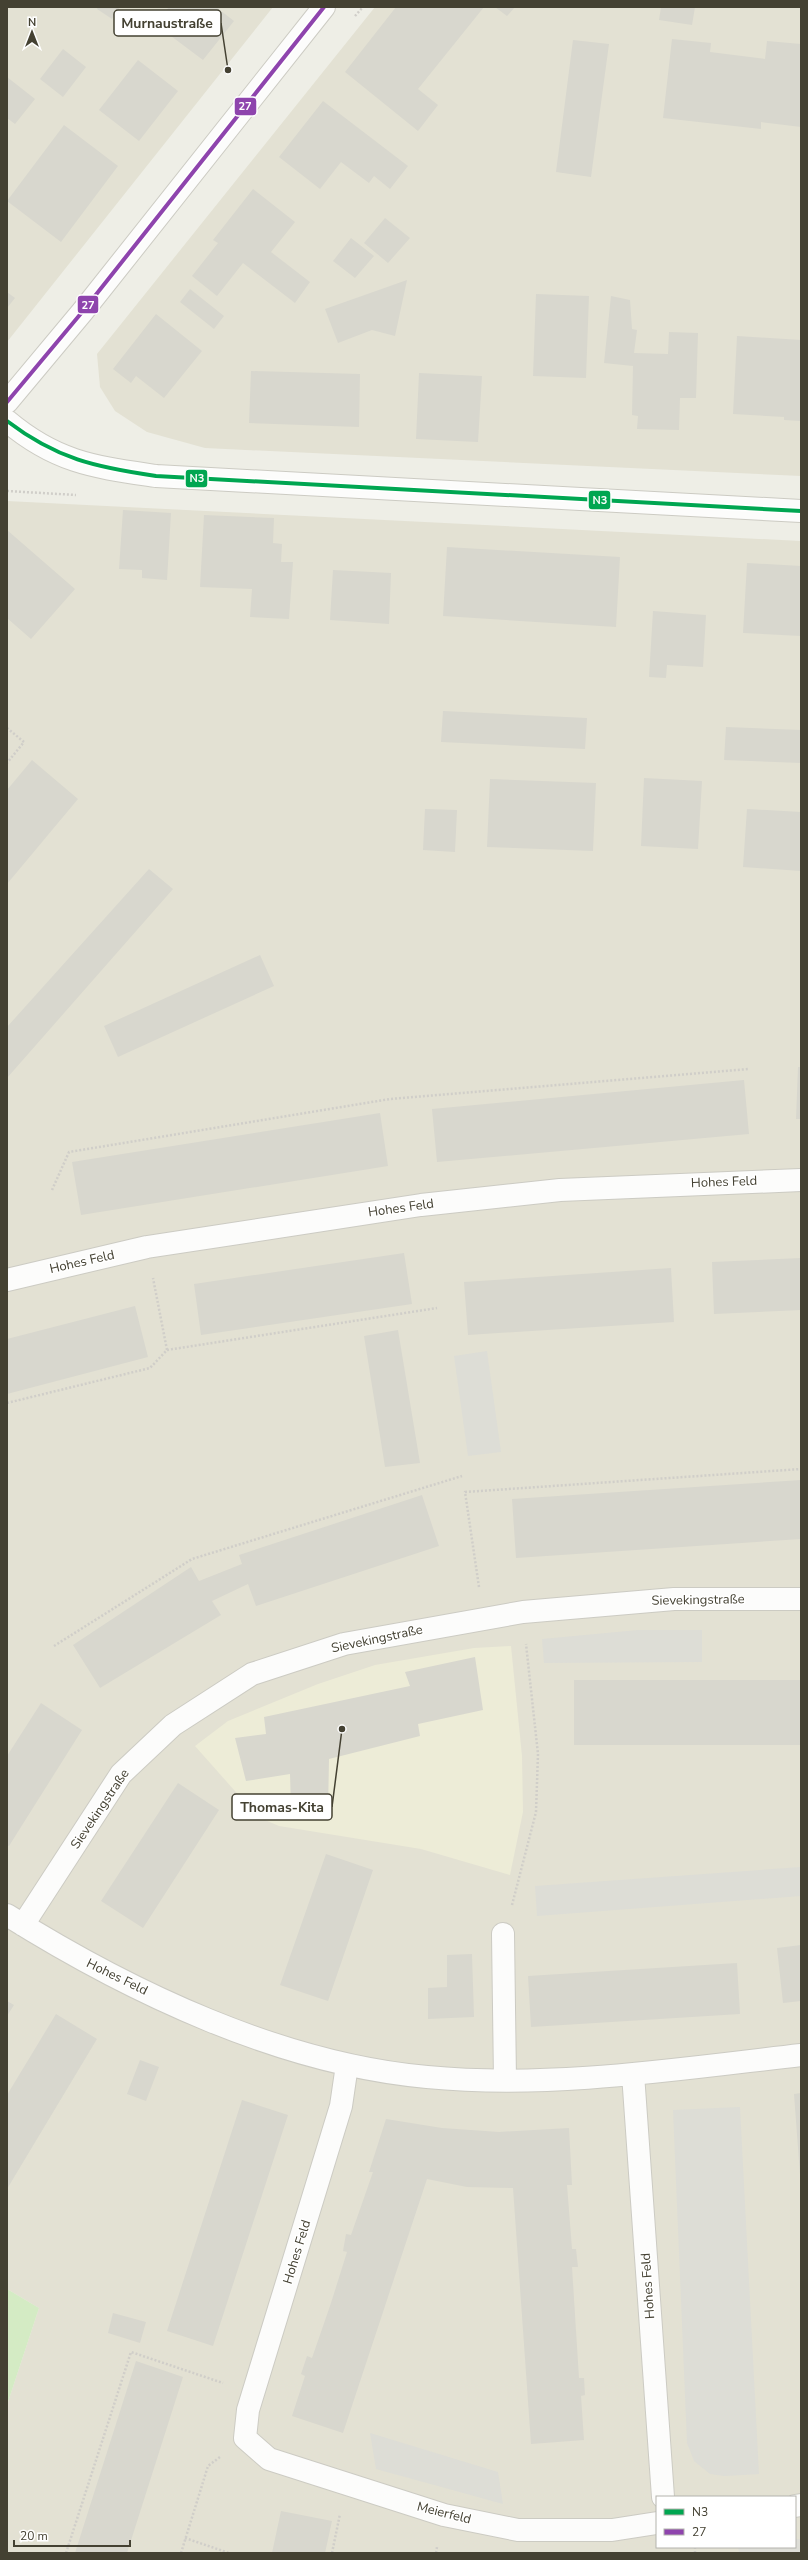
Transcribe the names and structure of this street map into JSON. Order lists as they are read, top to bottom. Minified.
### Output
{"streets":{"street":["Hohes Feld","Sievekingstraße","Meierfeld"]},"crossings":[["Hohes Feld","Sievekingstraße"],["Hohes Feld","Meierfeld"]],"places":["Murnaustraße","Thomas-Kita"],"lines":["transit line 27","transit line N3"],"legend":["N3","27"],"scale_bar":"20 m","north":"top"}
